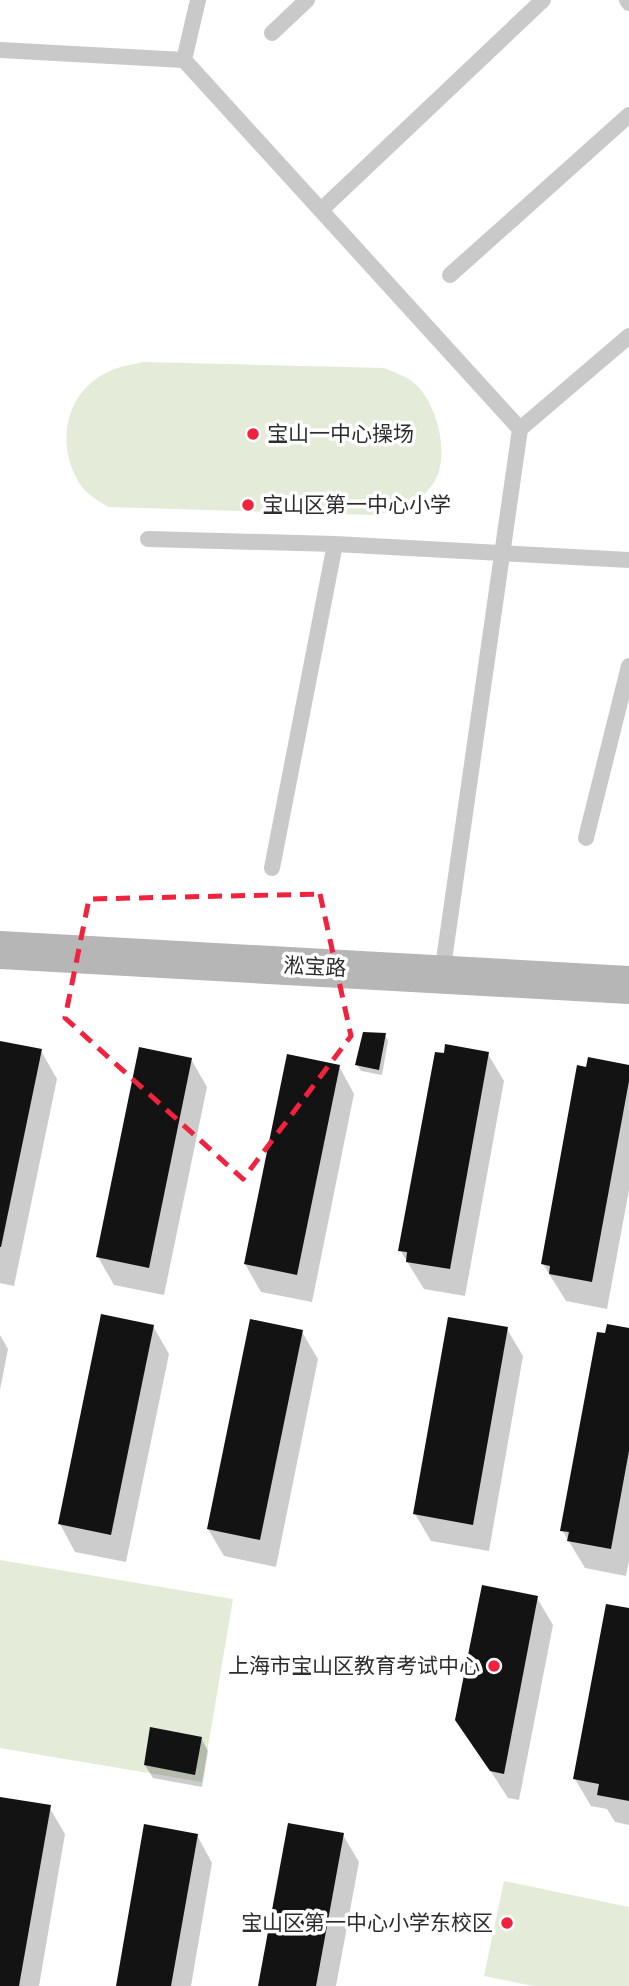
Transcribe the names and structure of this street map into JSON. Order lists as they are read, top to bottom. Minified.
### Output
{"streets":{"main road":["淞宝路"]},"places":["宝山一中心操场","宝山区第一中心小学","上海市宝山区教育考试中心","宝山区第一中心小学东校区"]}
